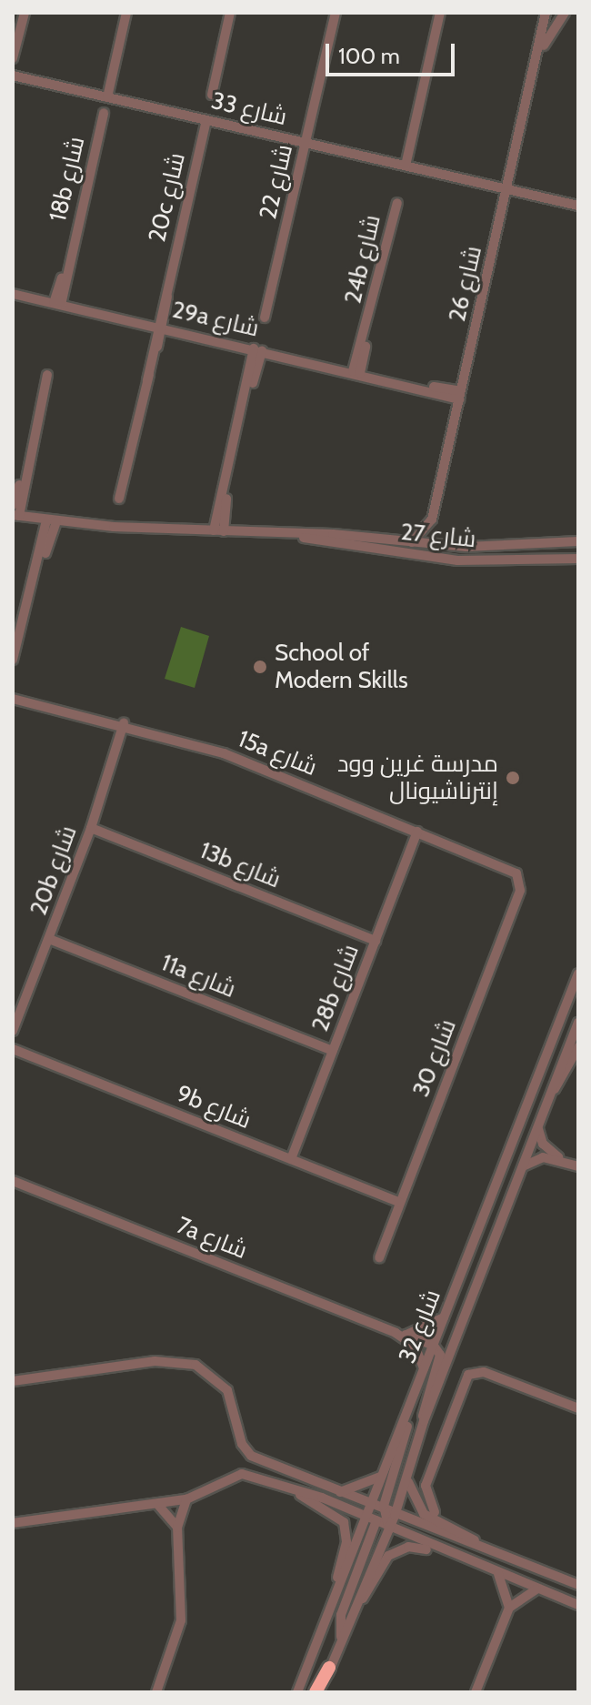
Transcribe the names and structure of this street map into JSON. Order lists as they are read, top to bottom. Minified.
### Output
{"streets":{"street":["شارع 33","18b شارع","شارع 22","20c شارع","24b شارع","شارع 26","29a شارع","شارع 27","15a شارع","13b شارع","20b شارع","11a شارع","28b شارع","شارع 30","9b شارع","7a شارع","شارع 32"]},"crossings":[["شارع 33","شارع 22"],["شارع 33","20c شارع"],["شارع 33","شارع 26"],["18b شارع","29a شارع"],["20c شارع","29a شارع"],["24b شارع","29a شارع"],["شارع 26","29a شارع"],["شارع 26","شارع 27"],["15a شارع","20b شارع"],["15a شارع","28b شارع"],["15a شارع","شارع 30"],["13b شارع","20b شارع"],["13b شارع","28b شارع"],["20b شارع","11a شارع"],["11a شارع","28b شارع"],["28b شارع","9b شارع"],["شارع 30","9b شارع"],["7a شارع","شارع 32"]],"places":["School of Modern Skills","مدرسة غرين وود إنترناشيونال"],"scale_bar":"100 m"}
